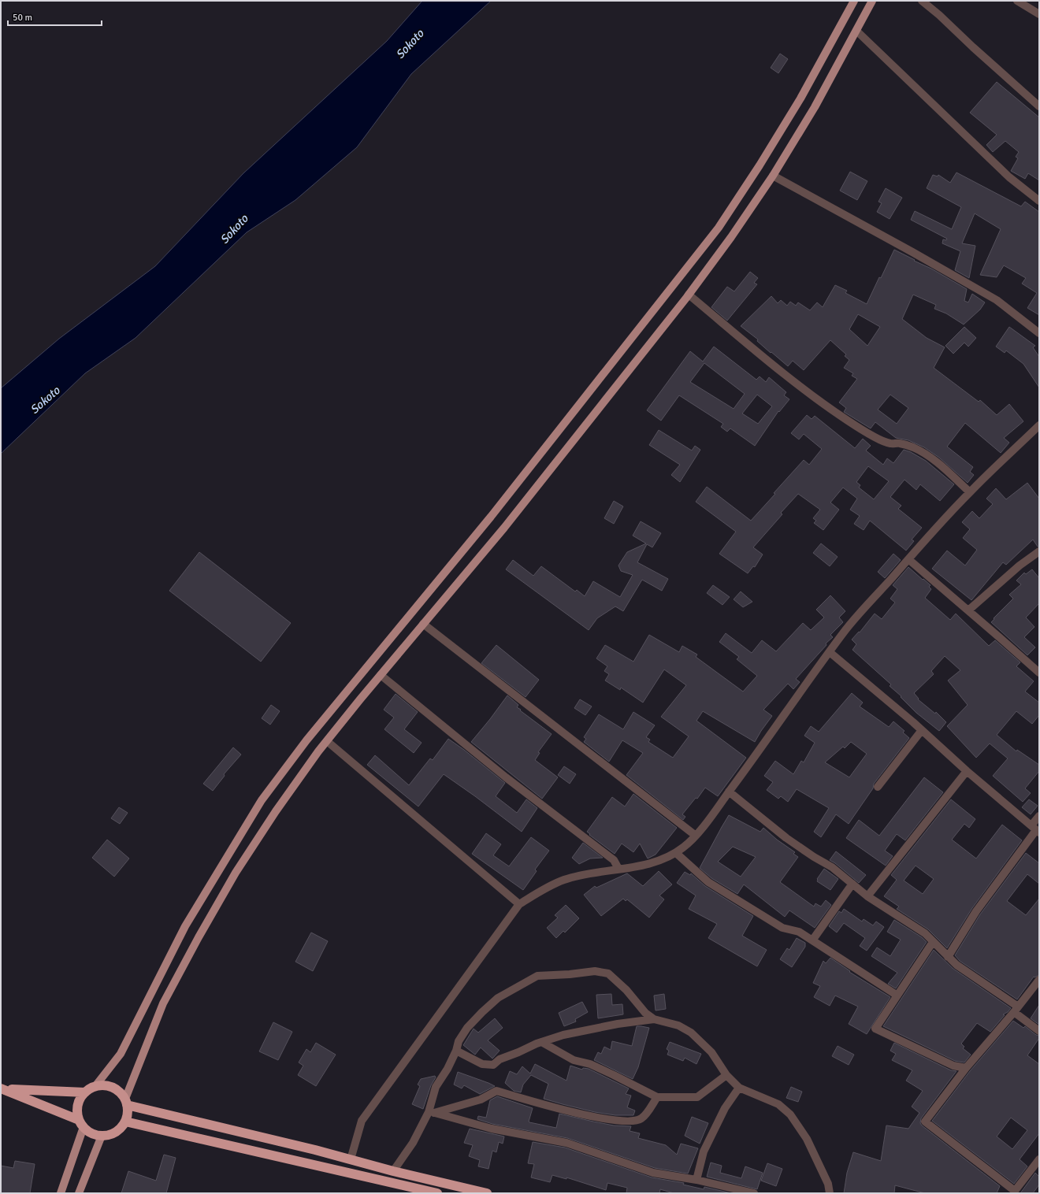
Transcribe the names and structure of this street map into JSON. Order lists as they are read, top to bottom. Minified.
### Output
{"water":["Sokoto"],"scale_bar":"50 m"}
